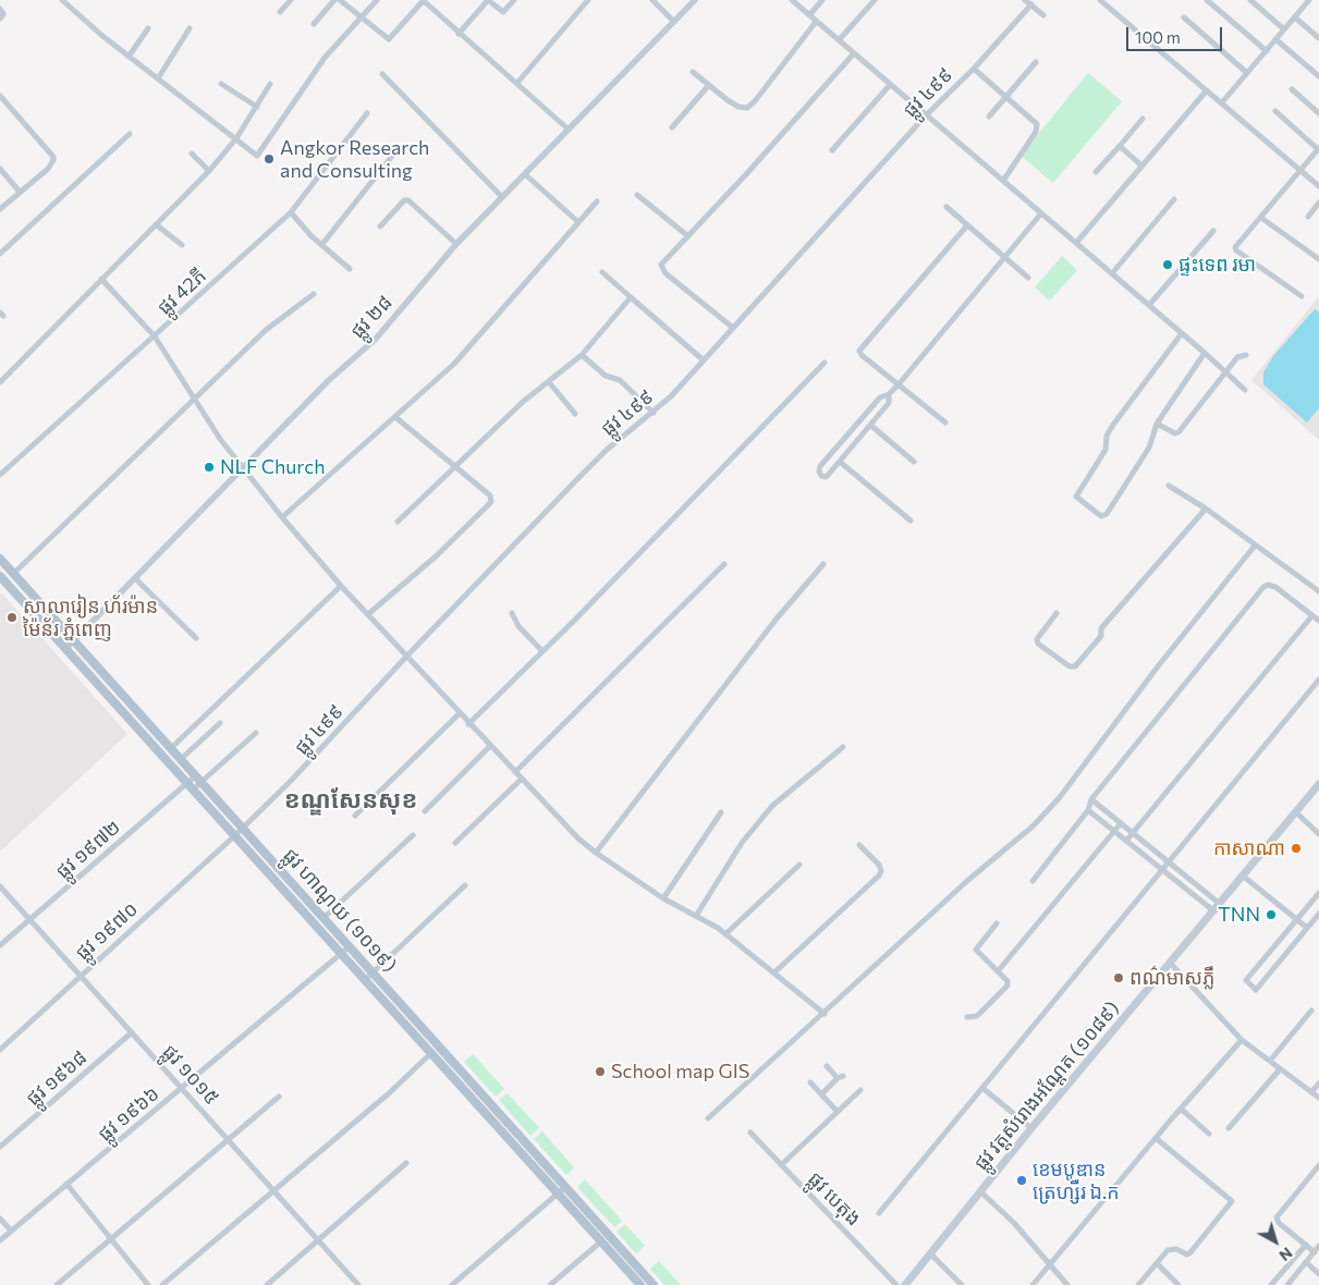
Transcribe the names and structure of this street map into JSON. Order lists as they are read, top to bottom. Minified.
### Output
{"streets":{"main road":["ផ្លូវ ហាណូយ (១០១៩)","ផ្លូវ វត្តសំរោងអណ្ដែត (១០៨៩)"],"street":["ផ្លូវ ៤៩៩","ផ្លូវ 42ភី","ផ្លូវ ២៨","ផ្លូវ ១៩៧២","ផ្លូវ ១៩៧០","ផ្លូវ ១០១៥","ផ្លូវ ១៩៦៨","ផ្លូវ ១៩៦៦","ផ្លូវ បេតុង"]},"crossings":[["ផ្លូវ ៤៩៩","ផ្លូវ ហាណូយ (១០១៩)"],["ផ្លូវ ៤៩៩","ផ្លូវ ១៩៧០"],["ផ្លូវ ២៨","ផ្លូវ ហាណូយ (១០១៩)"],["ផ្លូវ ១៩៧២","ផ្លូវ ហាណូយ (១០១៩)"],["ផ្លូវ ១៩៧២","ផ្លូវ ១០១៥"],["ផ្លូវ ហាណូយ (១០១៩)","ផ្លូវ ១៩៧០"],["ផ្លូវ ហាណូយ (១០១៩)","ផ្លូវ ១៩៦៦"],["ផ្លូវ ១៩៧០","ផ្លូវ ១០១៥"],["ផ្លូវ ១០១៥","ផ្លូវ ១៩៦៨"],["ផ្លូវ ១០១៥","ផ្លូវ ១៩៦៦"]],"districts":["ខណ្ឌសែនសុខ"],"places":["Angkor Research and Consulting","ផ្ទះទេព រមា","NLF Church","សាលារៀន ហ័រម៉ាន ម៉ៃន័រ ភ្នំពេញ","កាសាណា","TNN","ពណ៌មាសភ្លឺ","School map GIS","ខេមបូឌាន ត្រេហ្សឺរ ឯ.ក"],"scale_bar":"100 m","north":"bottom right"}
